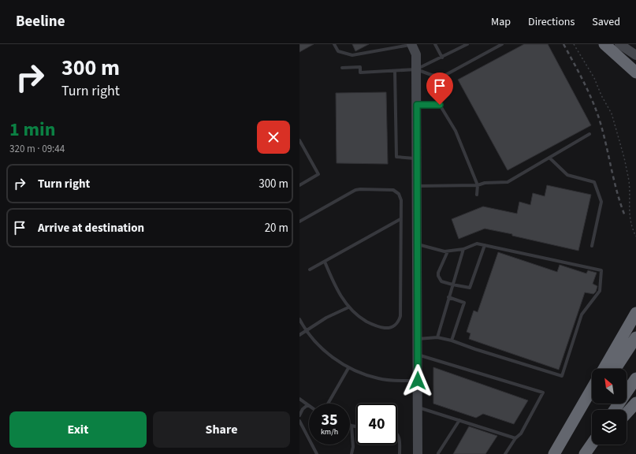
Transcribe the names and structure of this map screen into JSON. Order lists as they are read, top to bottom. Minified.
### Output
{"north":"top left","page":{"header":"Beeline","nav":["Map","Directions","Saved"],"turn":["300 m","Turn right"],"heading":["1 min","320 m · 09:44"],"list":[{"name":"Turn right","value":"300 m"},{"name":"Arrive at destination","value":"20 m"}],"speed":"35 km/h","limit":"40","buttons":["Exit","Share"]}}
